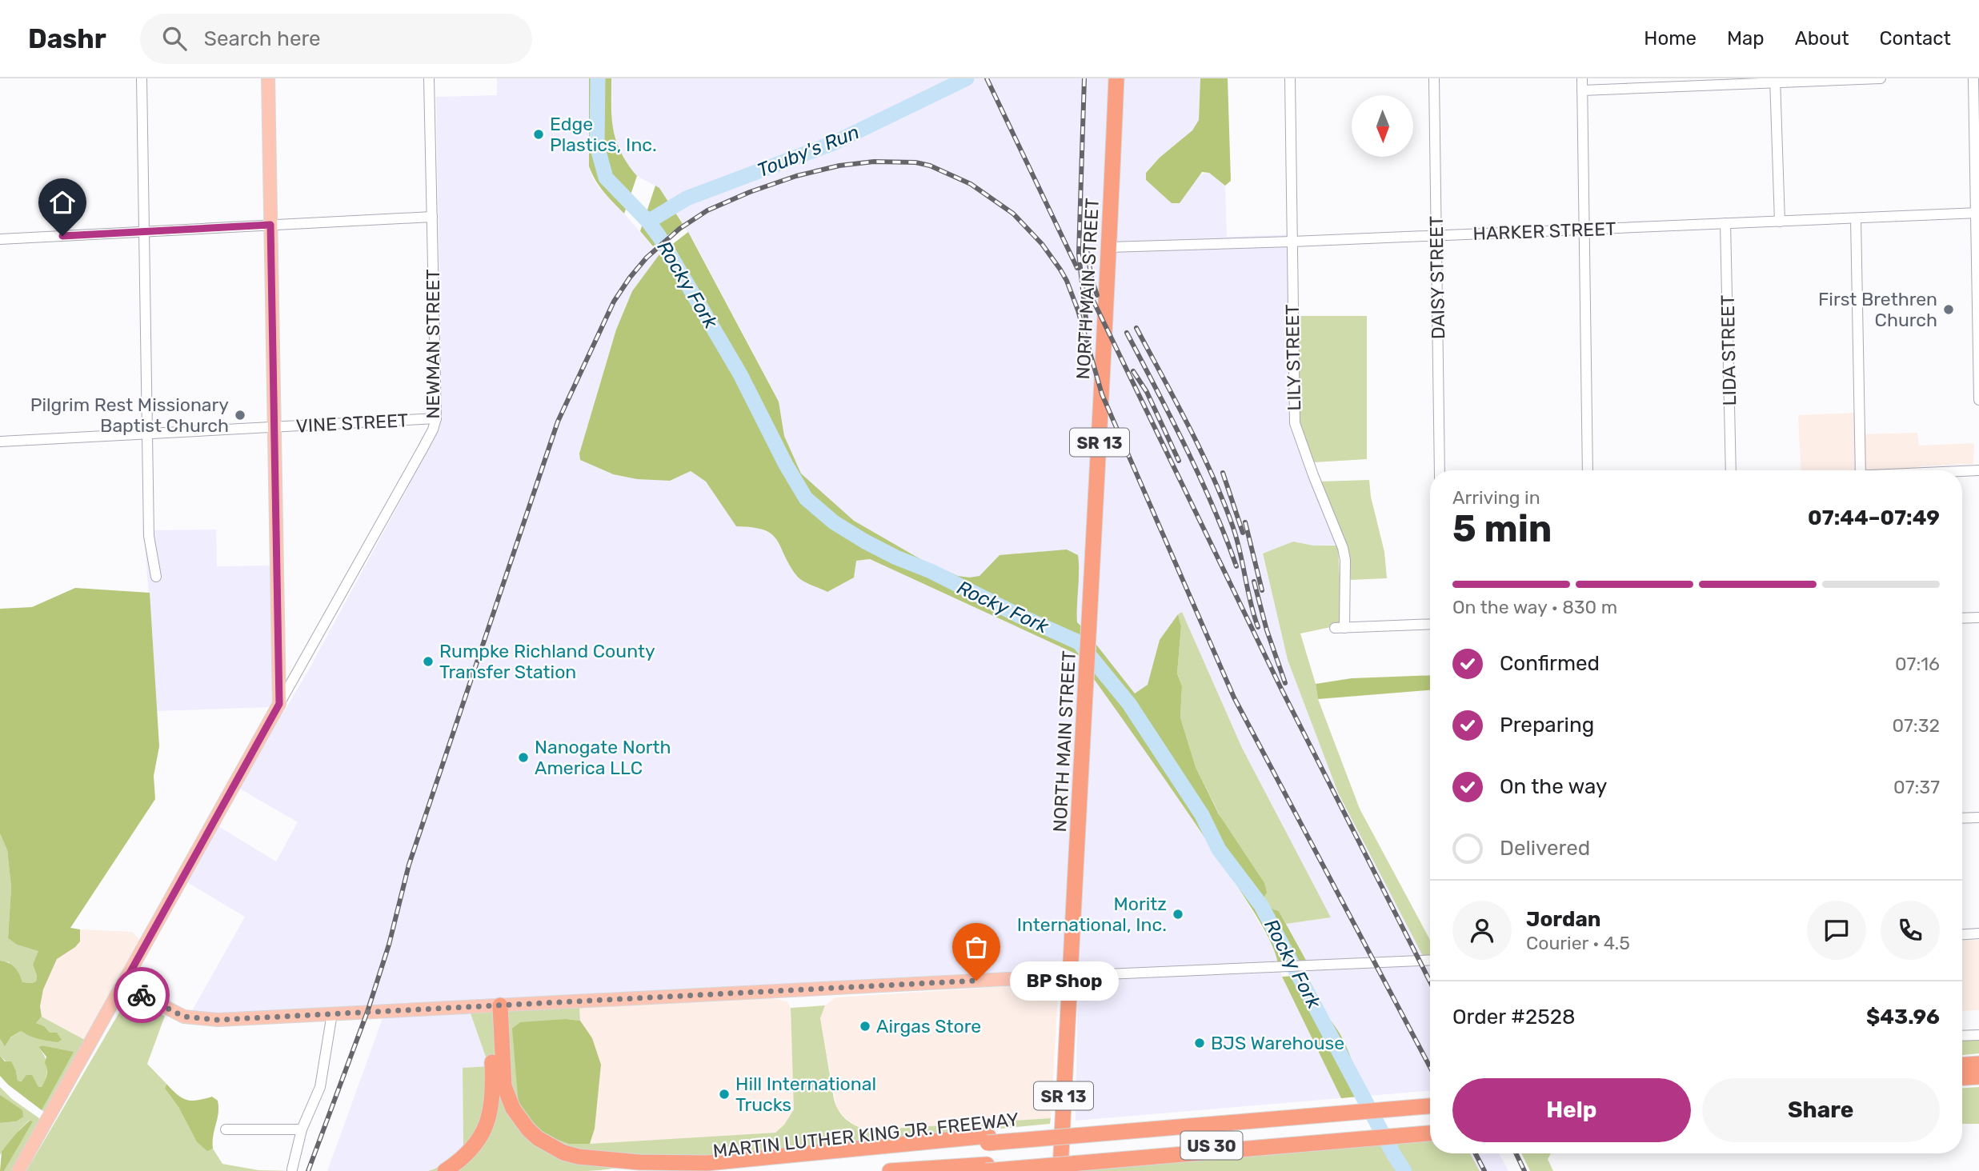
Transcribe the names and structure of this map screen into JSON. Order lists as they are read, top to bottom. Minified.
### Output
{"streets":{"highway":["NORTH MAIN STREET","SR 13","MARTIN LUTHER KING JR. FREEWAY","US 30"],"street":["HARKER STREET","DAISY STREET","NEWMAN STREET","LIDA STREET","LILY STREET","VINE STREET"]},"crossings":[["HARKER STREET","DAISY STREET"],["HARKER STREET","NORTH MAIN STREET"],["HARKER STREET","LIDA STREET"],["HARKER STREET","LILY STREET"],["NEWMAN STREET","VINE STREET"]],"water":["Touby's Run","Rocky Fork"],"places":["Edge Plastics, Inc.","First Brethren Church","Pilgrim Rest Missionary Baptist Church","Rumpke Richland County Transfer Station","Nanogate North America LLC","Moritz International, Inc.","BP Shop","Airgas Store","BJS Warehouse","Hill International Trucks"],"north":"bottom","page":{"header":"Dashr","search":"Search here","nav":["Home","Map","About","Contact"],"heading":["5 min","Arriving in","07:44–07:49"],"panel":["Jordan","Courier · 4.5","Order #2528","$43.96"],"bar":"On the way · 830 m","list":[["Confirmed","07:16"],["Preparing","07:32"],["On the way","07:37"],"Delivered"],"bubble":"BP Shop","buttons":["Help","Share"]}}
